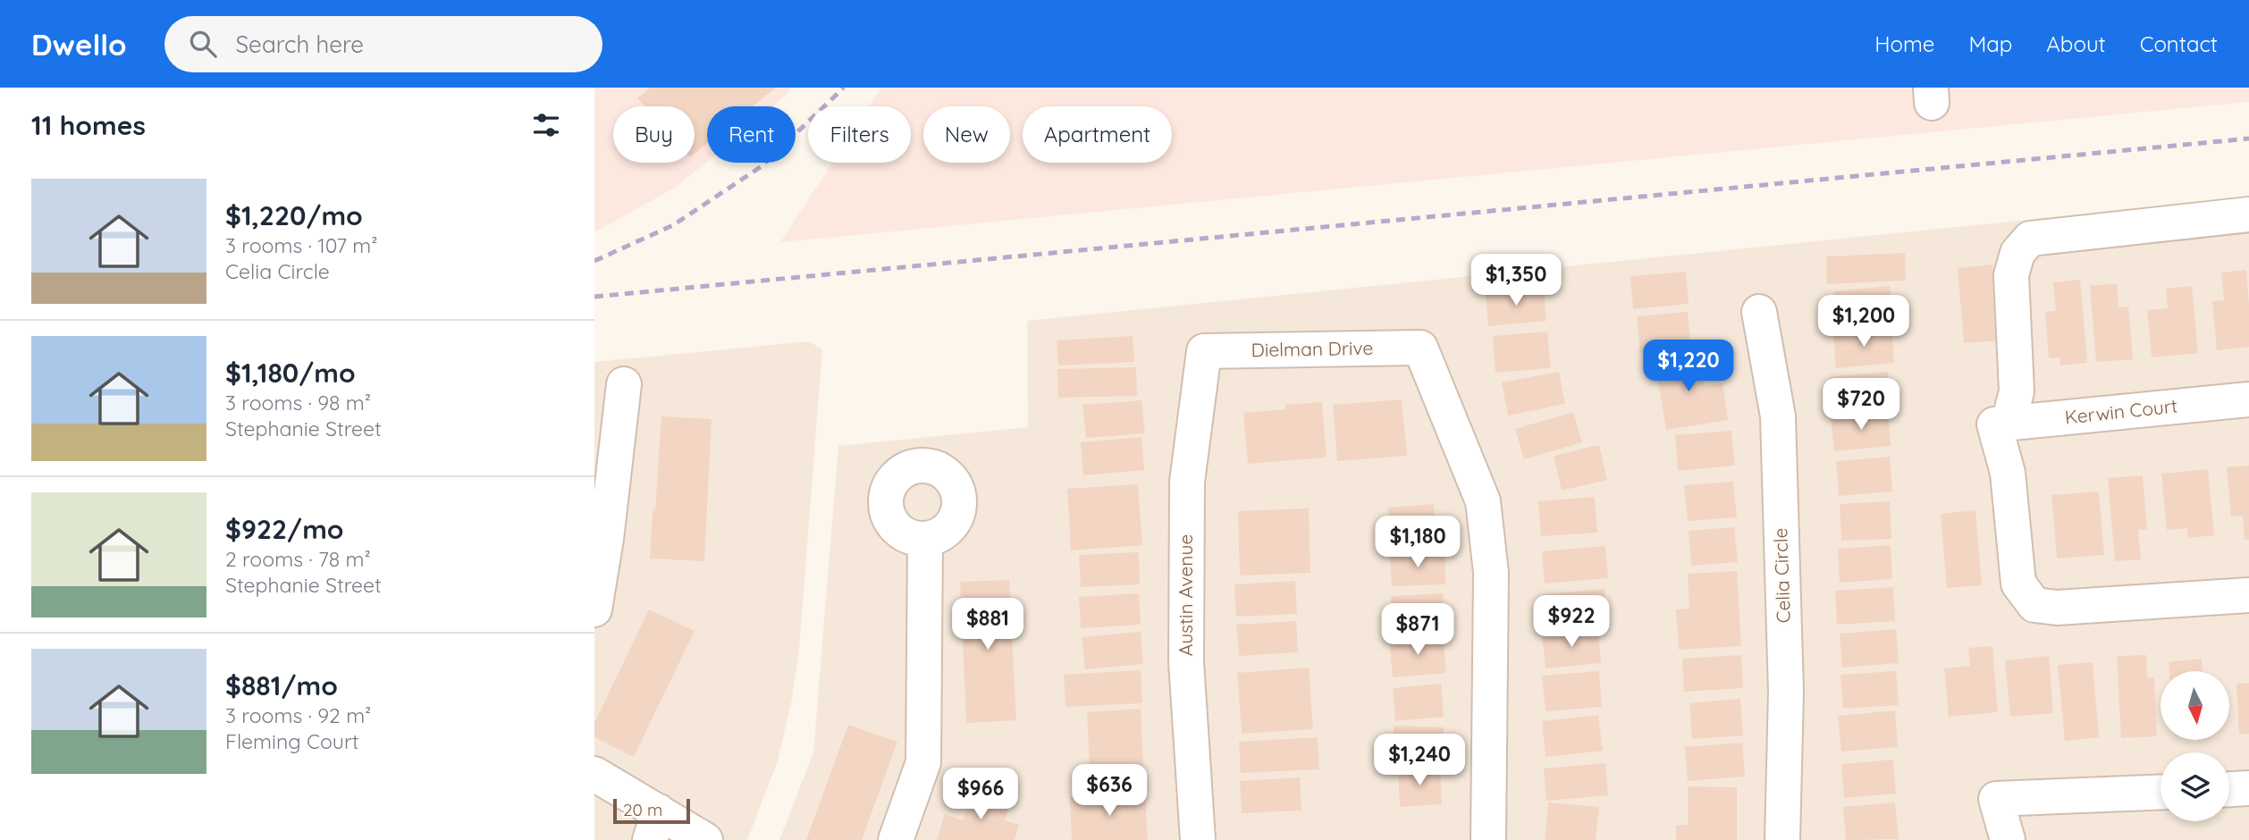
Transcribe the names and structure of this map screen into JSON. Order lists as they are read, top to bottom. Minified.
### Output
{"streets":{"street":["Dielman Drive","Kerwin Court","Celia Circle","Austin Avenue"]},"crossings":[["Dielman Drive","Austin Avenue"]],"scale_bar":"20 m","north":"bottom","page":{"header":"Dwello","search":"Search here","nav":["Home","Map","About","Contact"],"heading":"11 homes","chip":["Buy","Rent","Filters","New","Apartment"],"list":[{"name":"$1,220/mo","note":"3 rooms · 107 m² · Celia Circle"},{"name":"$1,180/mo","note":"3 rooms · 98 m² · Stephanie Street"},{"name":"$922/mo","note":"2 rooms · 78 m² · Stephanie Street"},{"name":"$881/mo","note":"3 rooms · 92 m² · Fleming Court"}],"price":["$1,350","$1,200","$1,220","$720","$1,180","$922","$881","$871","$1,240","$636","$966"],"scale":"20 m"}}
